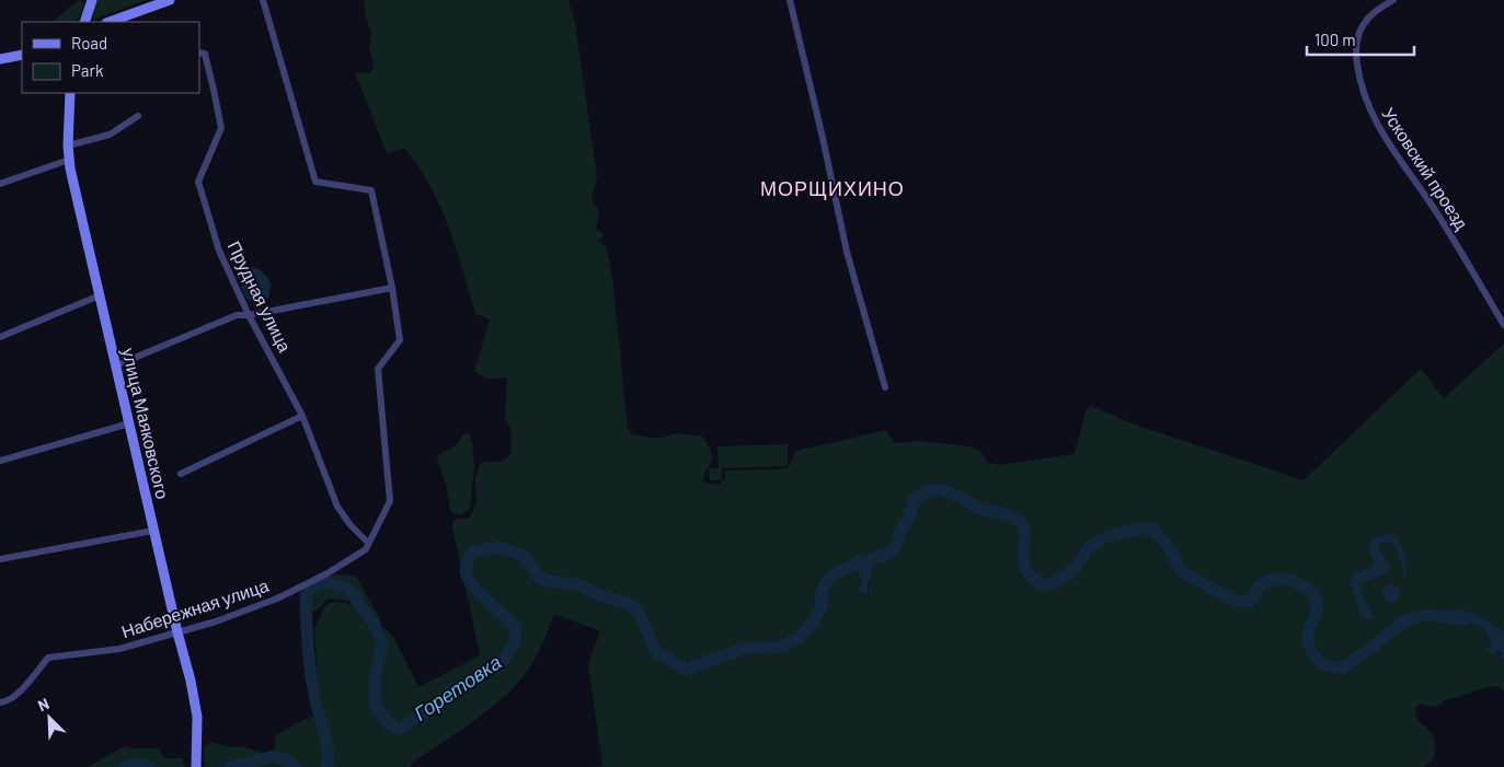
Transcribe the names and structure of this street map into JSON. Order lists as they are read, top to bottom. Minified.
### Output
{"streets":{"street":["Усковский проезд","Прудная улица","улица Маяковского","Набережная улица"]},"crossings":[["Прудная улица","Набережная улица"],["улица Маяковского","Набережная улица"]],"districts":["МОРЩИХИНО"],"water":["Горетовка"],"legend":["Road","Park"],"scale_bar":"100 m","north":"top left"}
